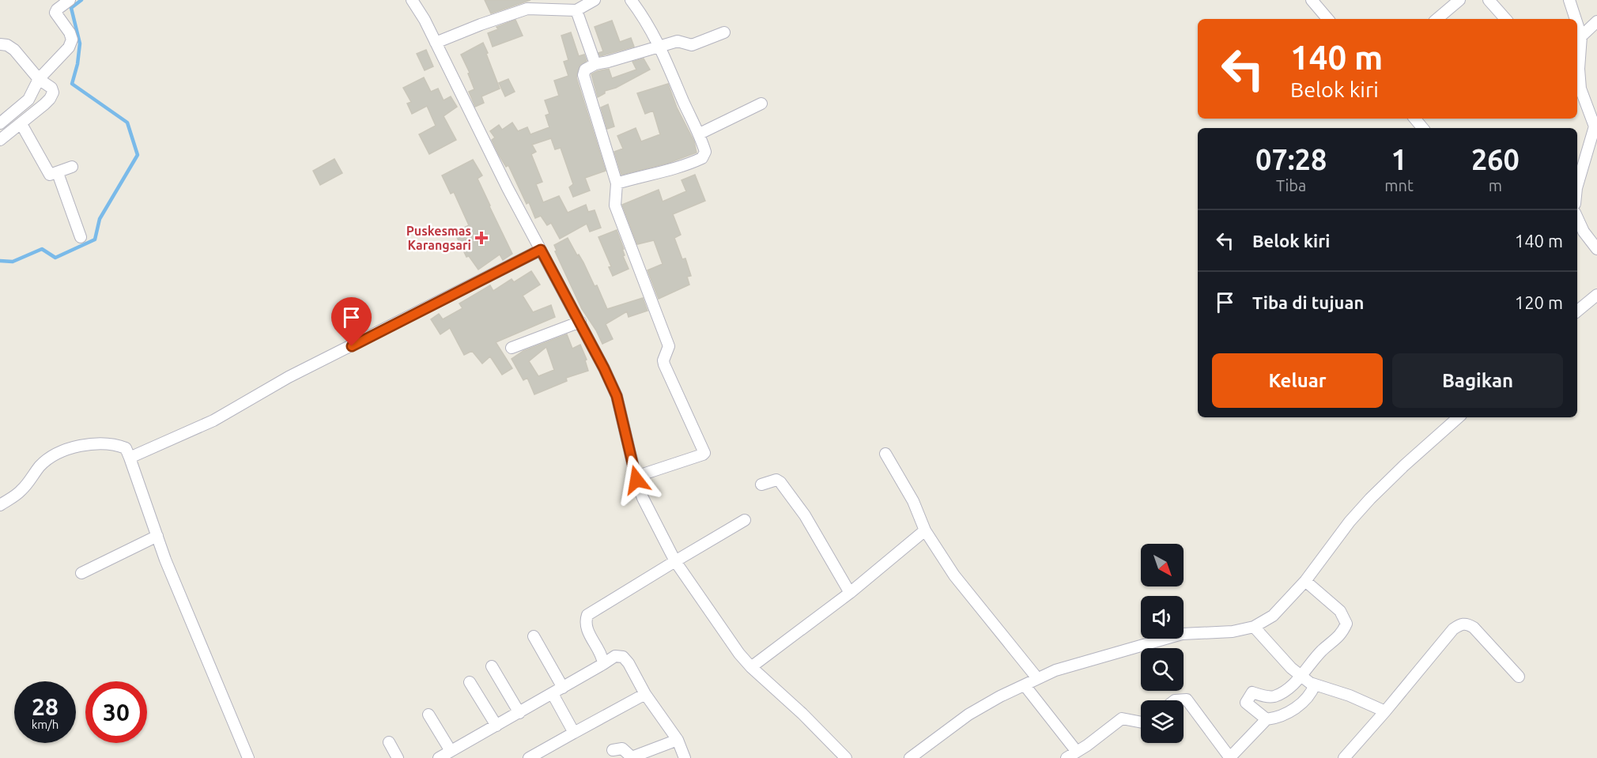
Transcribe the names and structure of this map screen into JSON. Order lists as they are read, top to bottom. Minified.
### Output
{"places":{"health":["Puskesmas Karangsari"]},"north":"bottom right","page":{"turn":["140 m","Belok kiri"],"eta":["07:28","Tiba","1","mnt","260","m"],"list":[{"name":"Belok kiri","value":"140 m"},{"name":"Tiba di tujuan","value":"120 m"}],"buttons":["Keluar","Bagikan"],"speed":"28 km/h","limit":"30"}}
